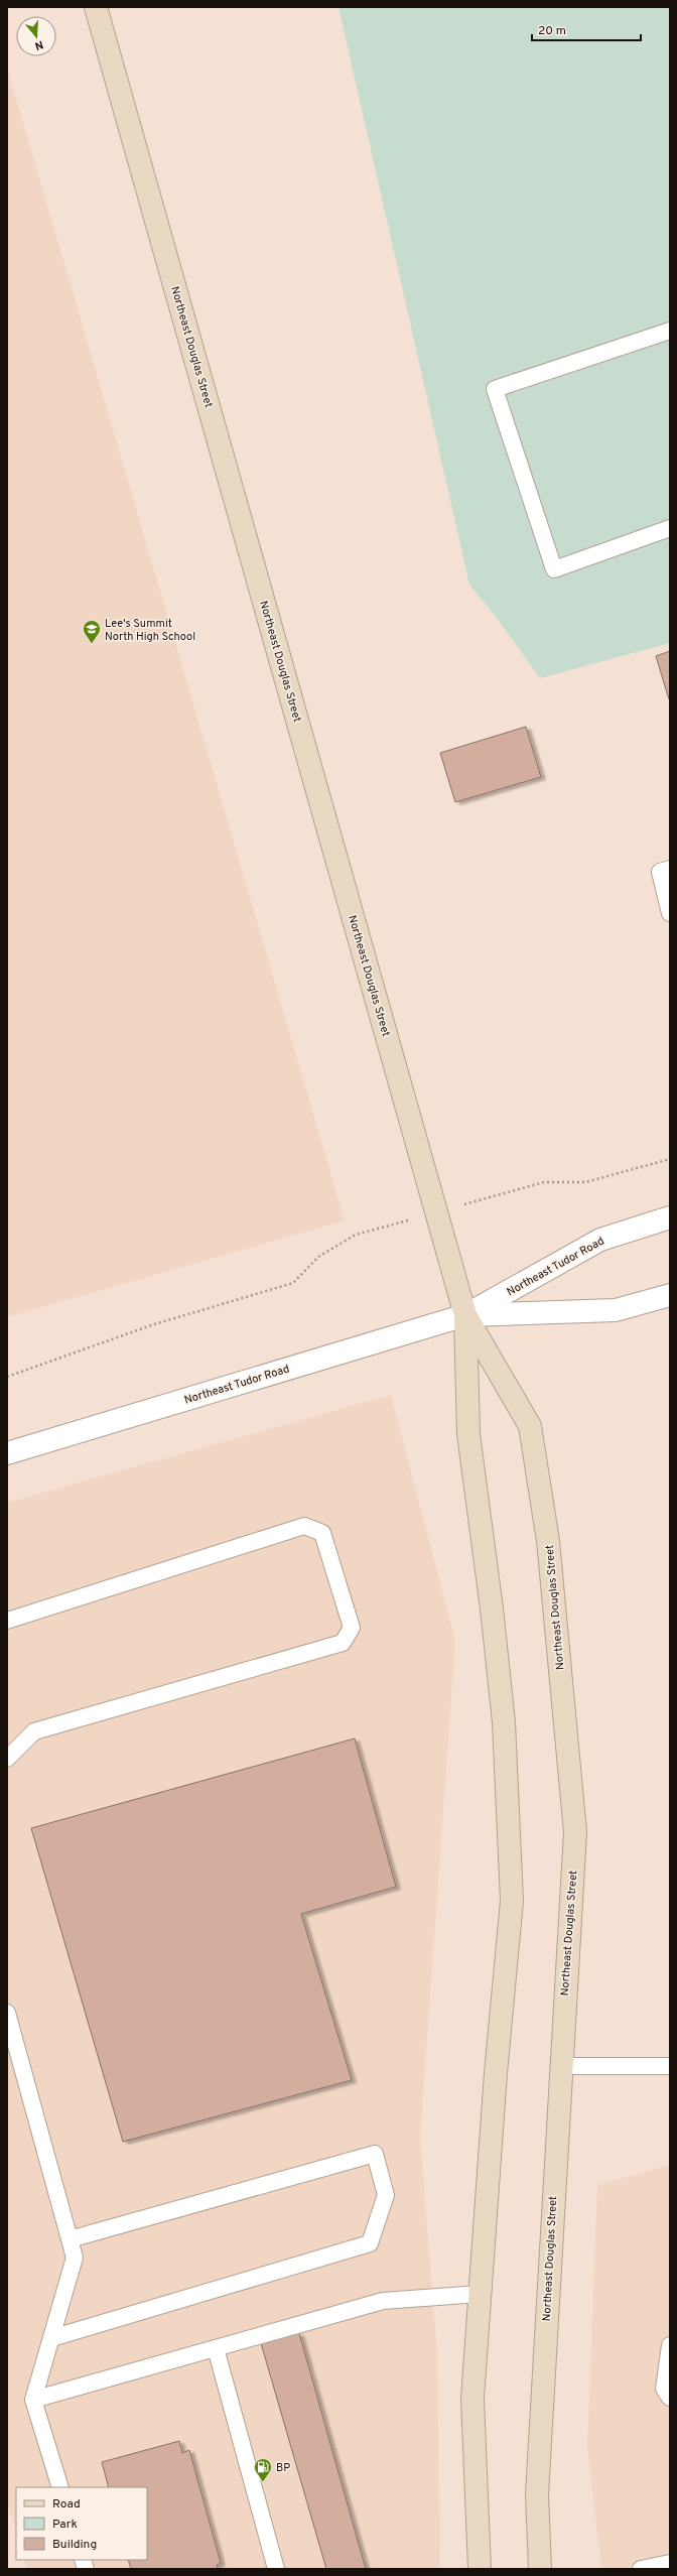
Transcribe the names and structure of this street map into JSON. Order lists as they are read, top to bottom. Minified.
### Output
{"streets":{"main road":["Northeast Douglas Street"],"street":["Northeast Tudor Road"]},"crossings":[["Northeast Douglas Street","Northeast Tudor Road"]],"places":{"school or university":["Lee's Summit North High School"],"fuel station":["BP"]},"legend":["Road","Park","Building"],"scale_bar":"20 m","north":"bottom"}
